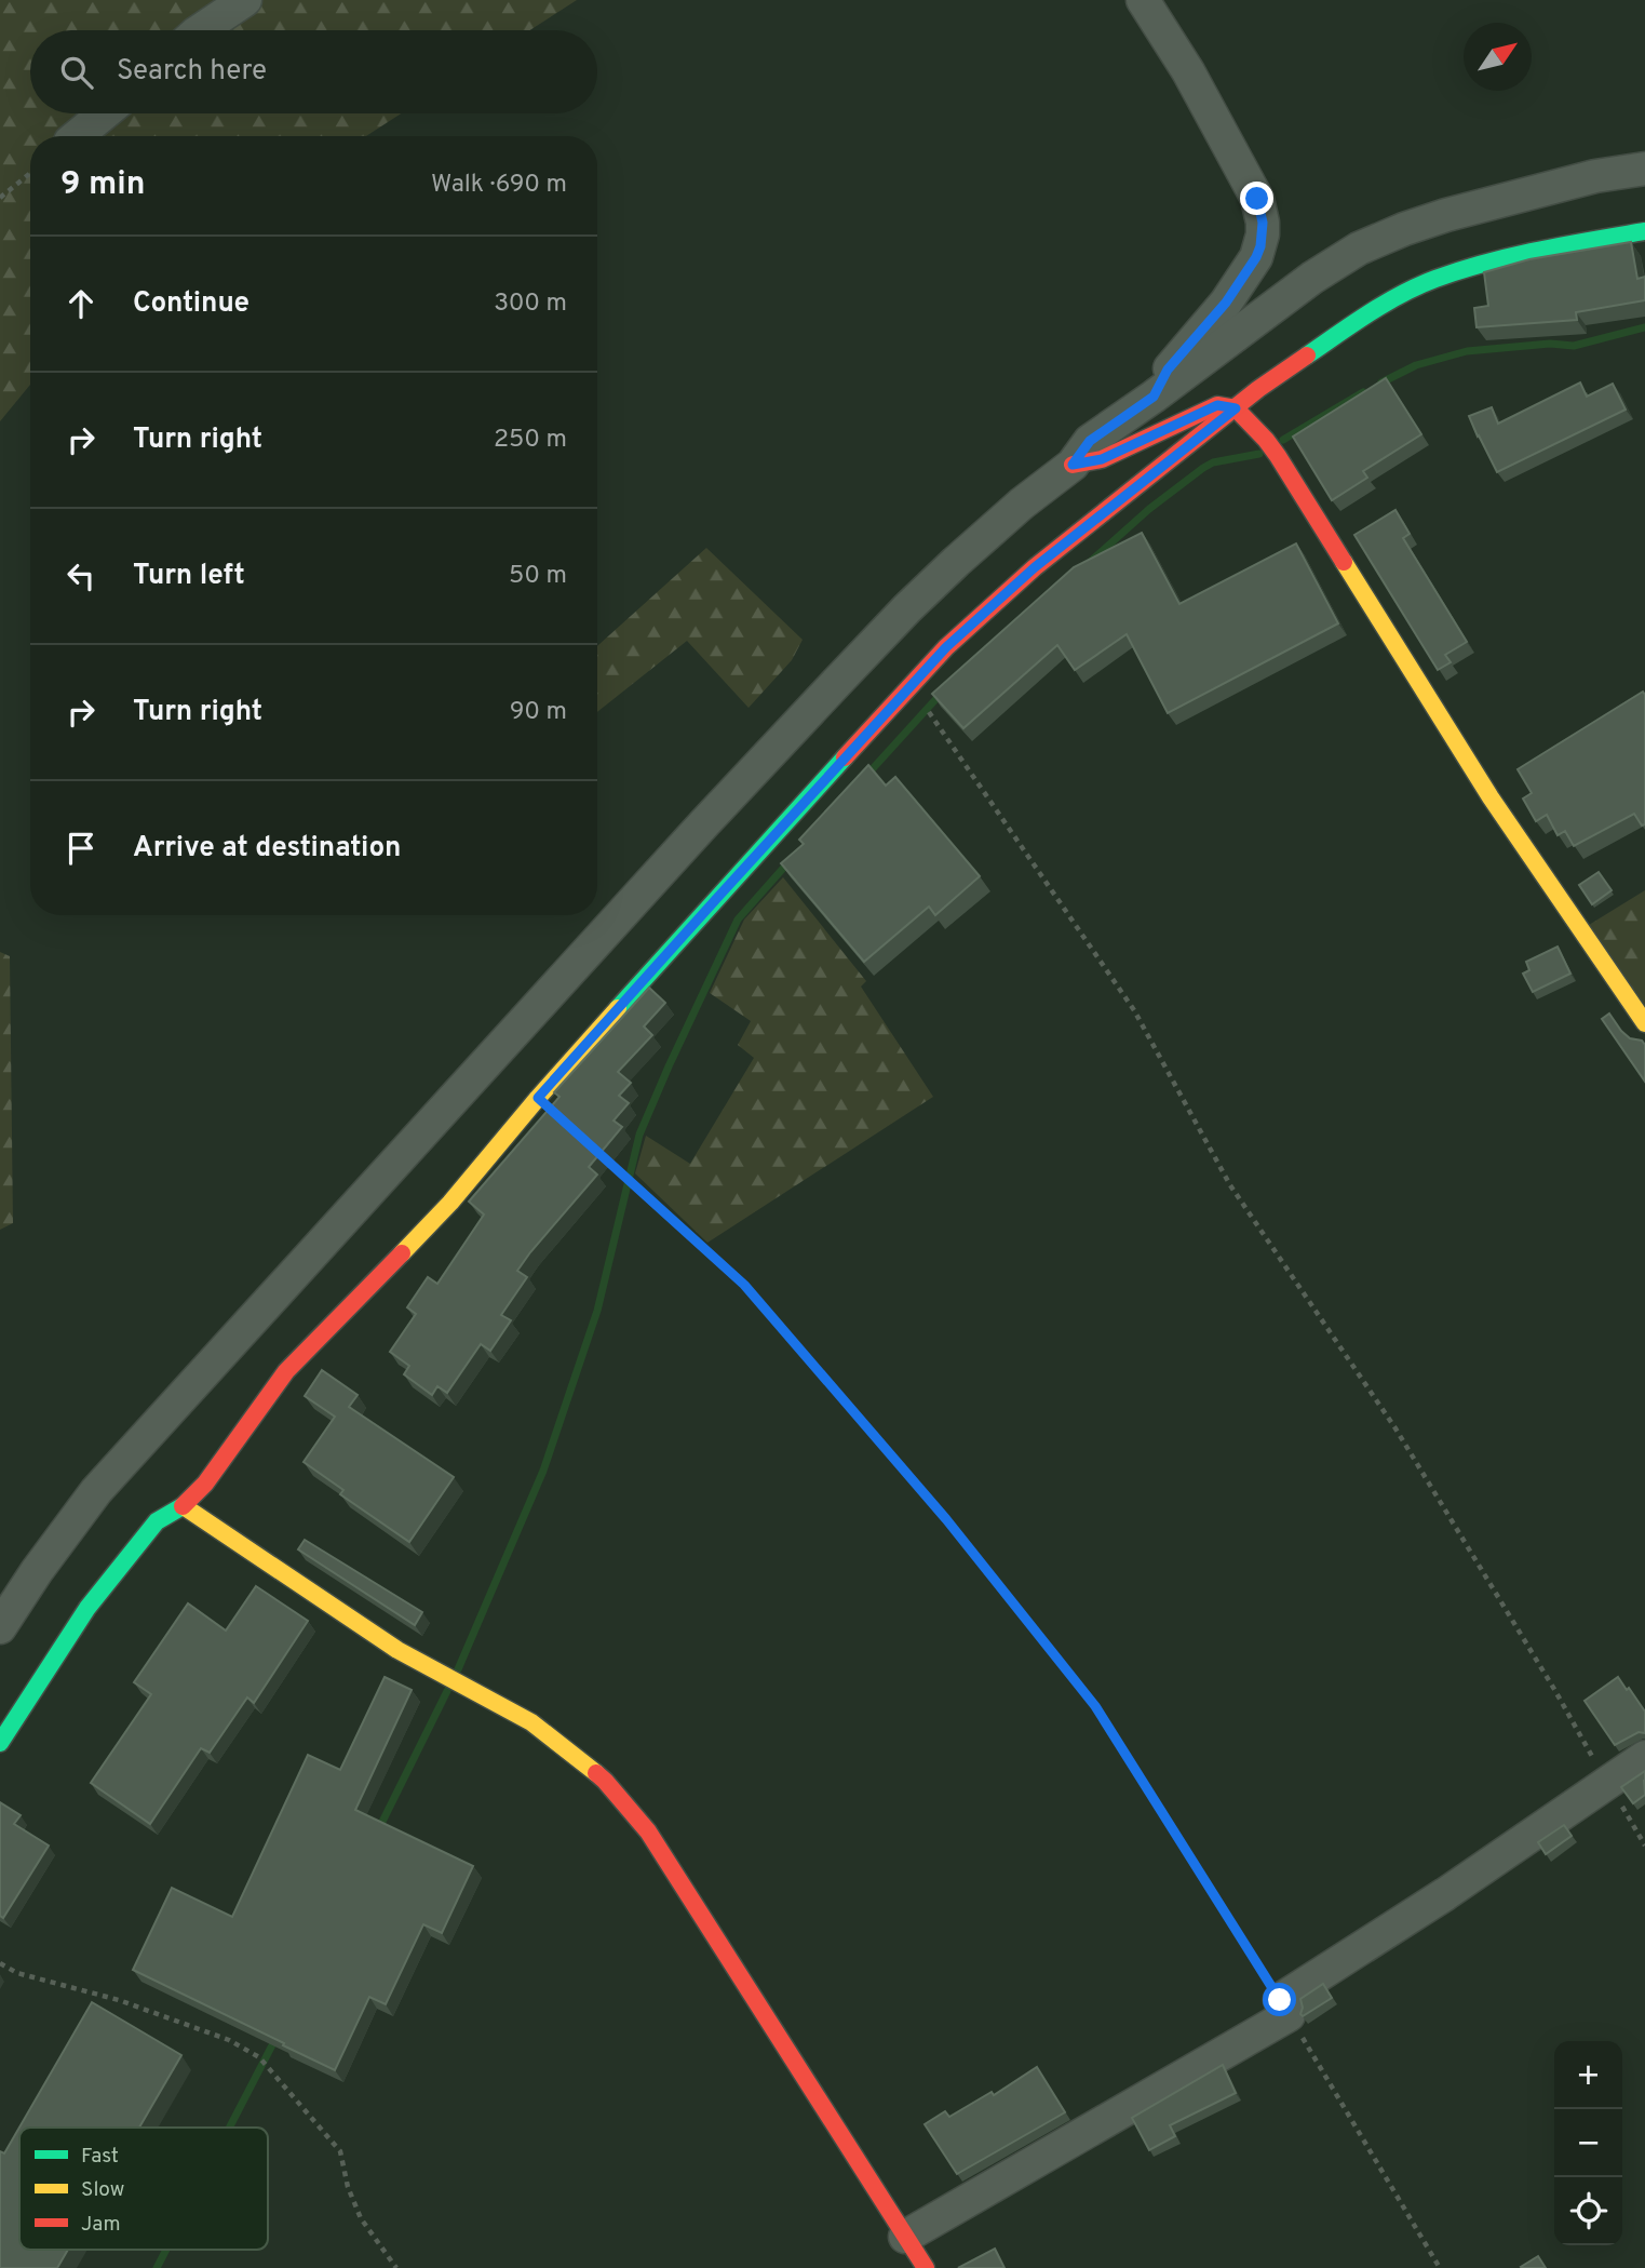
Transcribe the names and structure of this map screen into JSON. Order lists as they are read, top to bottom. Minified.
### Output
{"legend":["Fast","Slow","Jam"],"north":"top right","page":{"search":"Search here","heading":["9 min","Walk · 690 m"],"list":[["Continue","300 m"],["Turn right","250 m"],["Turn left","50 m"],["Turn right","90 m"],"Arrive at destination"],"map_buttons":["+","−"]}}
